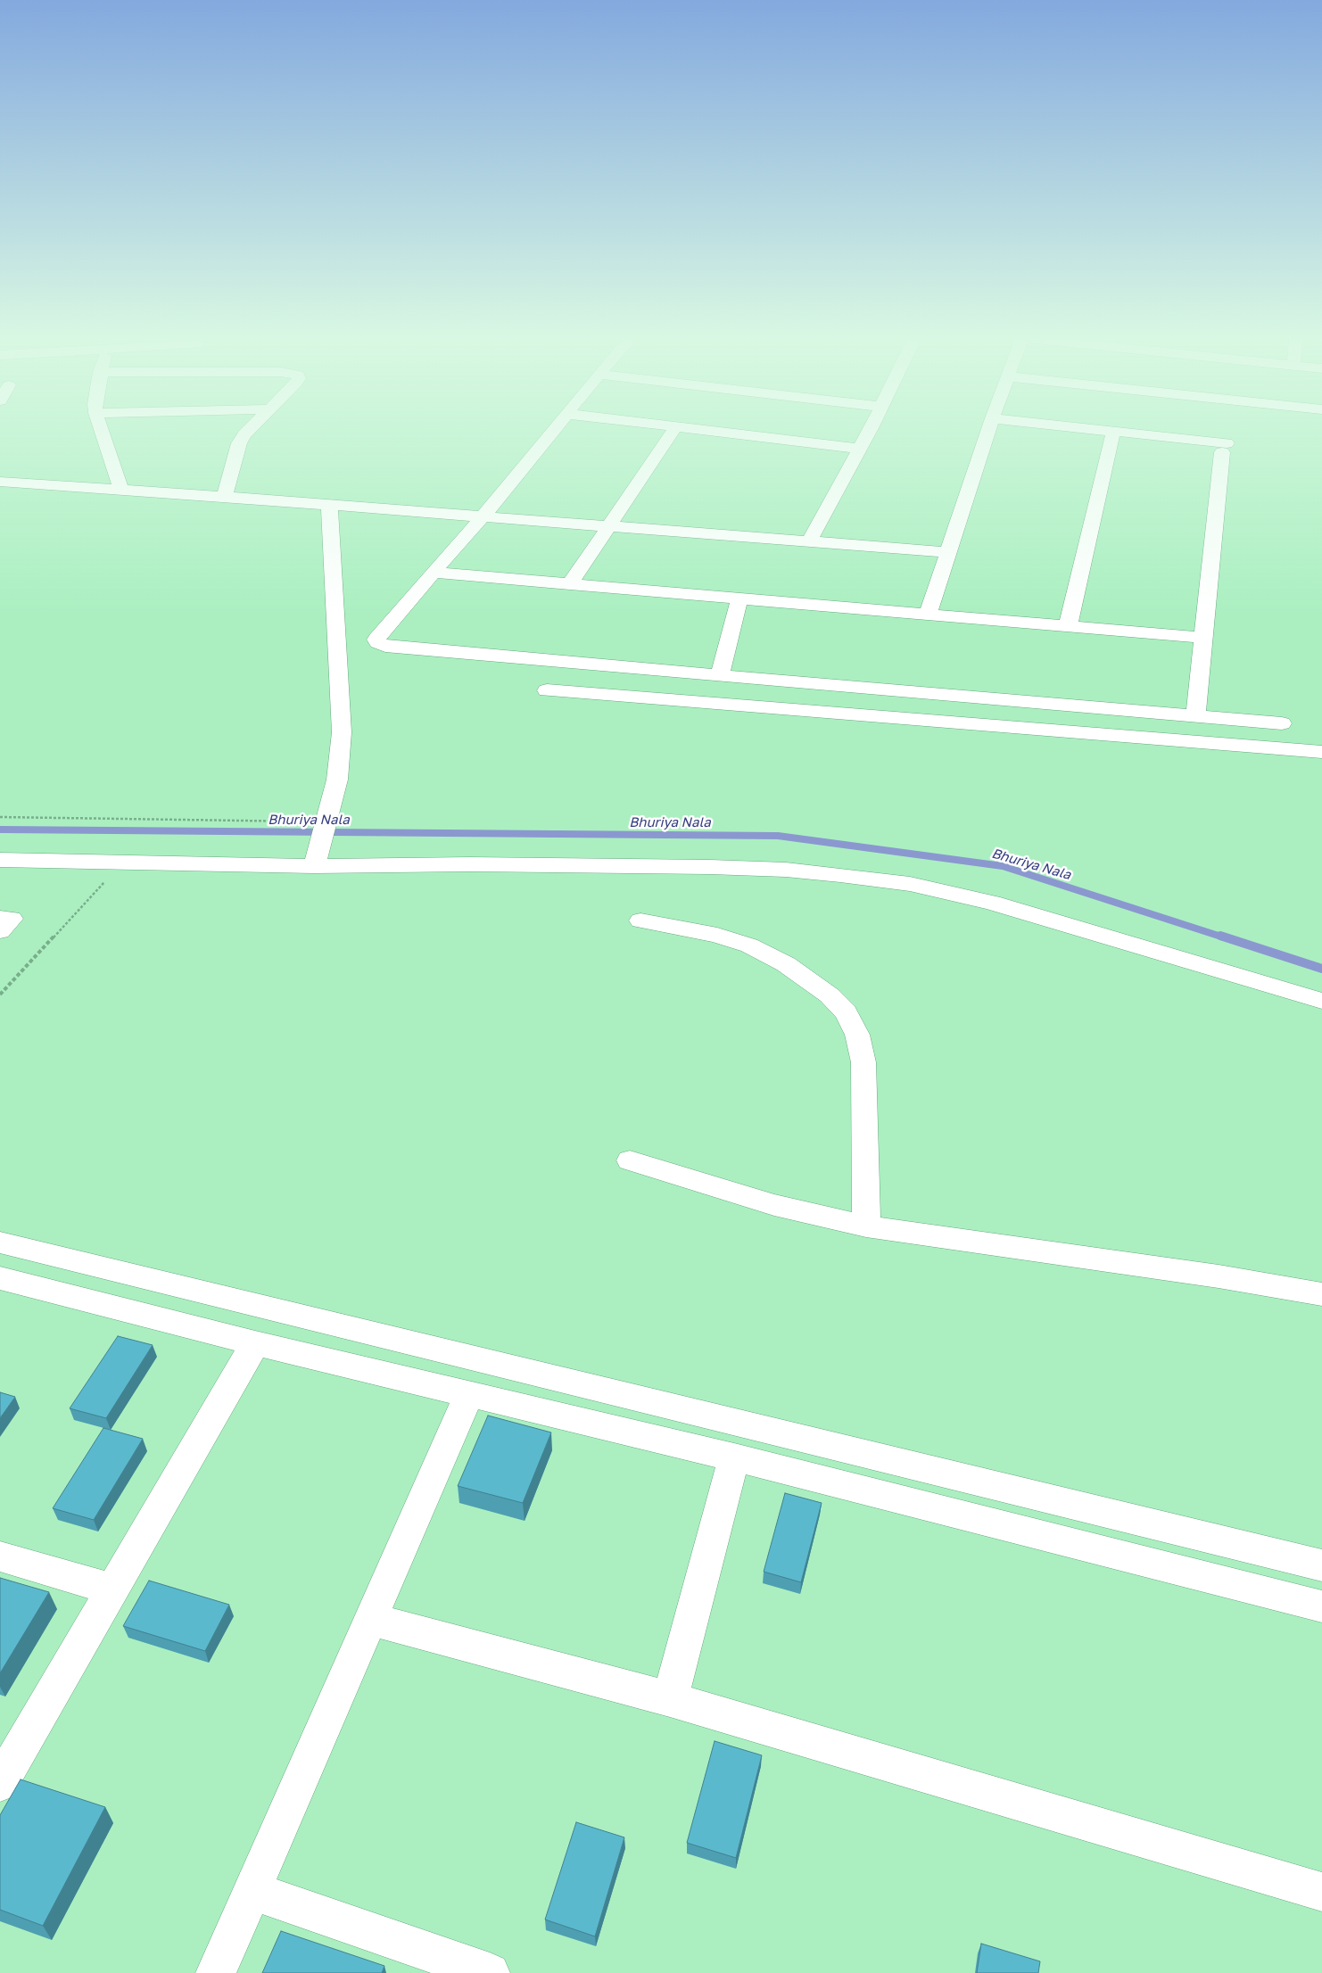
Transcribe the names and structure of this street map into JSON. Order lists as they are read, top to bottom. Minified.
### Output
{"water":["Bhuriya Nala"]}
